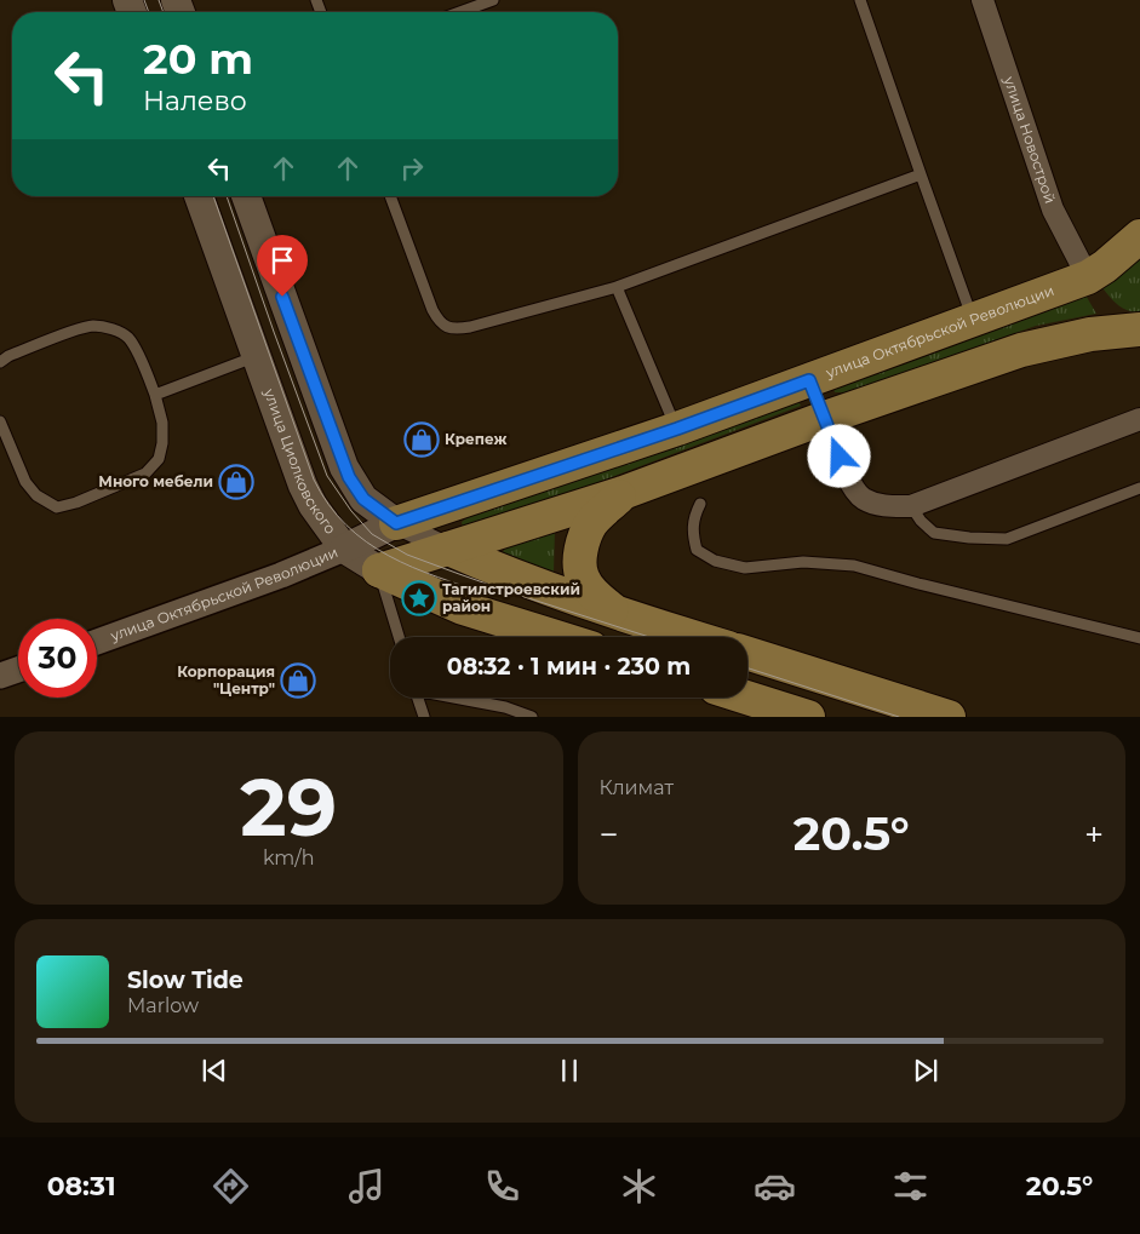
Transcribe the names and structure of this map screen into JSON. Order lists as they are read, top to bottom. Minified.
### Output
{"streets":{"main road":["улица Октябрьской Революции","улица Циолковского"],"street":["улица Новострой"]},"crossings":[["улица Новострой","улица Октябрьской Революции"],["улица Октябрьской Революции","улица Циолковского"]],"places":{"shop":["Крепеж","Много мебели","Корпорация \"Центр\""],"place":["Тагилстроевский район"]},"page":{"turn":["20 m","Налево"],"limit":"30","trip":"08:32 · 1 мин · 230 m","tile":[["29","km/h"],"Климат"],"heat":["−","20.5°","+"],"song":["Slow Tide","Marlow"],"tabs":["08:31","20.5°"]}}
